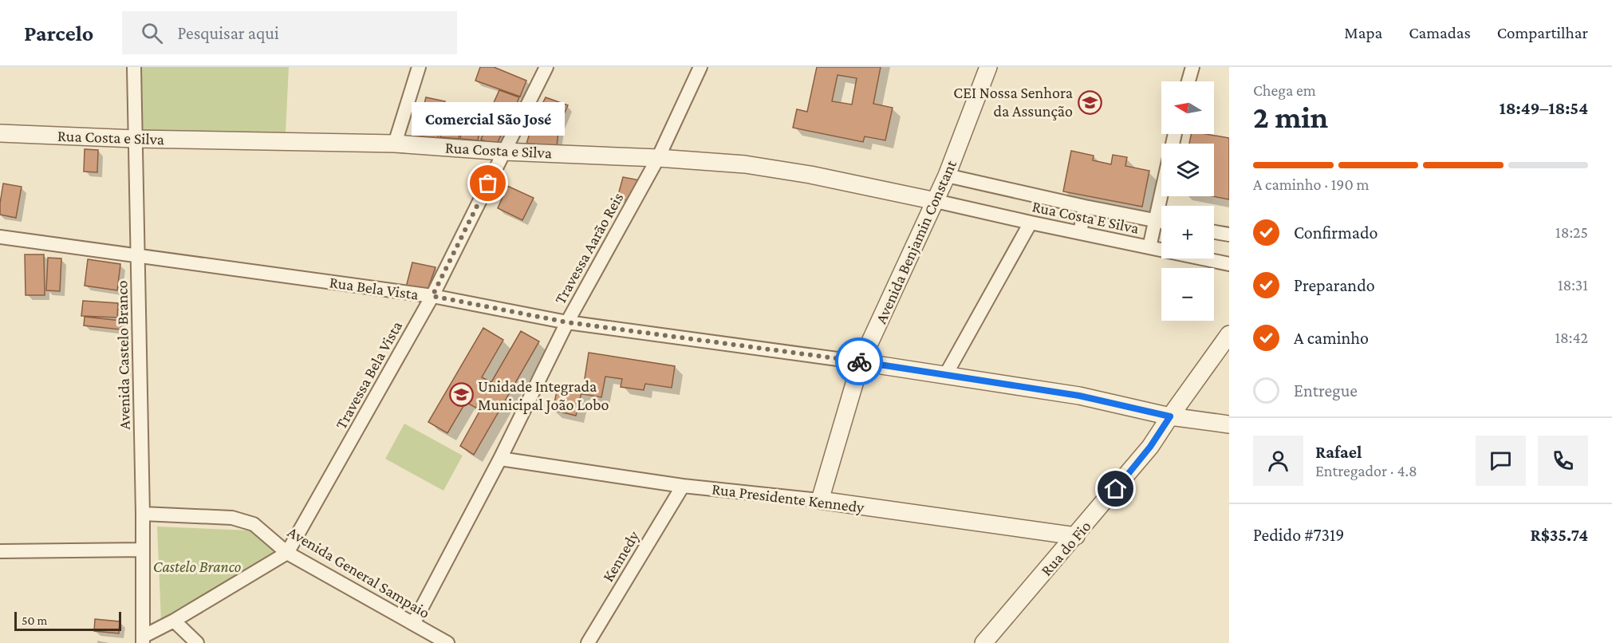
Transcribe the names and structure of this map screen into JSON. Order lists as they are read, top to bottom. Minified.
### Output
{"streets":{"street":["Rua Costa e Silva","Rua Costa E Silva","Avenida Benjamin Constant","Travessa Aarão Reis","Rua Bela Vista","Avenida Castelo Branco","Travessa Bela Vista","Rua Presidente Kennedy","Rua do Fio","Kennedy","Avenida General Sampaio"]},"crossings":[["Rua Costa e Silva","Rua Costa E Silva"],["Rua Costa e Silva","Avenida Benjamin Constant"],["Rua Costa e Silva","Travessa Aarão Reis"],["Rua Costa e Silva","Avenida Castelo Branco"],["Rua Costa e Silva","Travessa Bela Vista"],["Rua Costa E Silva","Avenida Benjamin Constant"],["Avenida Benjamin Constant","Rua Bela Vista"],["Avenida Benjamin Constant","Rua Presidente Kennedy"],["Travessa Aarão Reis","Rua Bela Vista"],["Travessa Aarão Reis","Rua Presidente Kennedy"],["Travessa Aarão Reis","Avenida General Sampaio"],["Rua Bela Vista","Avenida Castelo Branco"],["Rua Bela Vista","Travessa Bela Vista"],["Rua Bela Vista","Rua do Fio"],["Avenida Castelo Branco","Travessa Bela Vista"],["Avenida Castelo Branco","Avenida General Sampaio"],["Travessa Bela Vista","Avenida General Sampaio"],["Rua Presidente Kennedy","Rua do Fio"],["Rua Presidente Kennedy","Kennedy"]],"parks":["Castelo Branco"],"places":{"school or university":["CEI Nossa Senhora da Assunção","Unidade Integrada Municipal João Lobo"],"other":["Comercial São José"]},"scale_bar":"50 m","north":"left","page":{"header":"Parcelo","search":"Pesquisar aqui","nav":["Mapa","Camadas","Compartilhar"],"heading":["2 min","Chega em","18:49–18:54"],"panel":["Rafael","Entregador · 4.8","Pedido #7319","R$35.74"],"map_buttons":["+","−"],"bubble":"Comercial São José","bar":"A caminho · 190 m","list":[["Confirmado","18:25"],["Preparando","18:31"],["A caminho","18:42"],"Entregue"],"scale":"50 m"}}
